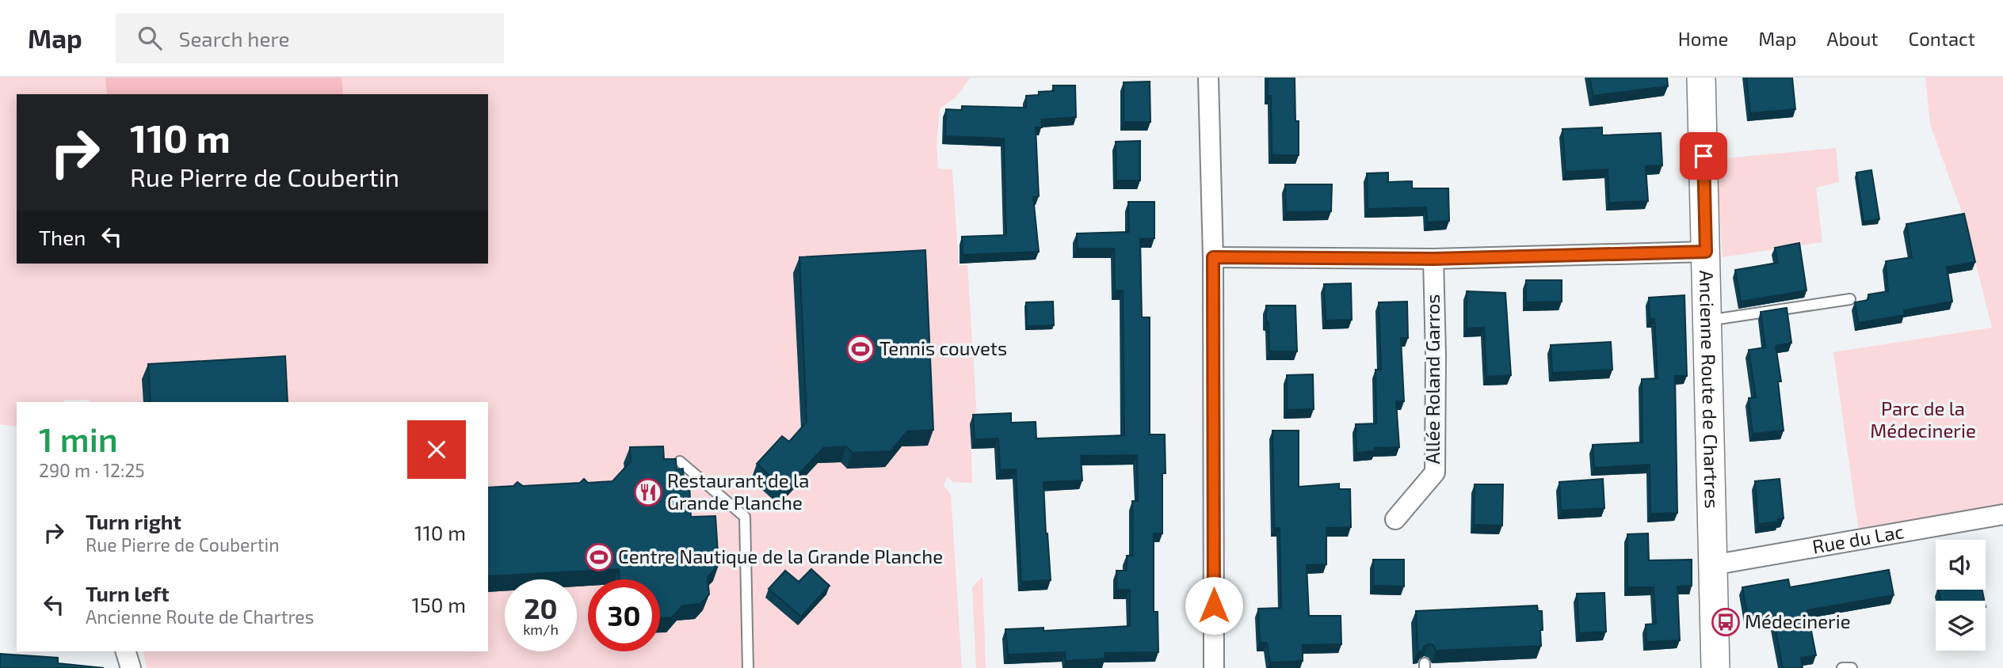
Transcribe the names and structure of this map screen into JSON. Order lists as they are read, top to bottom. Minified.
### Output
{"streets":{"main road":["Ancienne Route de Chartres"],"street":["Allée Roland Garros","Rue du Lac"]},"crossings":[["Ancienne Route de Chartres","Rue du Lac"]],"parks":["Parc de la Médecinerie"],"places":{"sports":["Tennis couvets","Centre Nautique de la Grande Planche"],"restaurant":["Restaurant de la Grande Planche"],"bus stop":["Médecinerie"]},"page":{"header":"Map","search":"Search here","nav":["Home","Map","About","Contact"],"turn":["110 m","Rue Pierre de Coubertin"],"then":"Then","heading":["1 min","290 m · 12:25"],"list":[{"name":"Turn right","note":"Rue Pierre de Coubertin","value":"110 m"},{"name":"Turn left","note":"Ancienne Route de Chartres","value":"150 m"}],"speed":"20 km/h","limit":"30"}}
